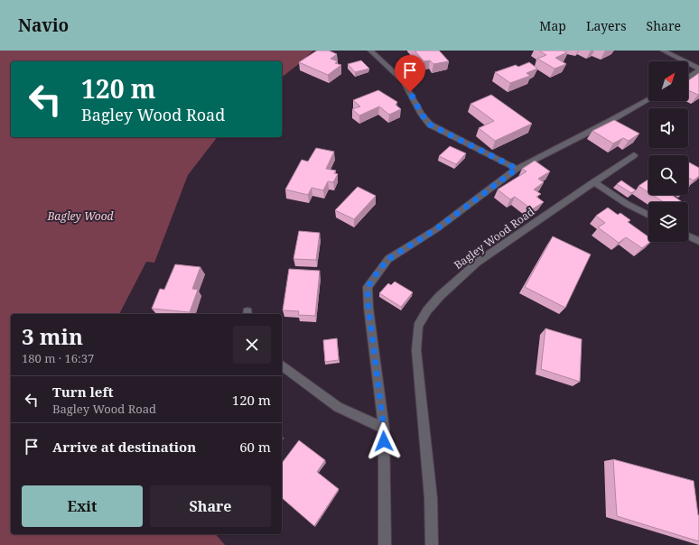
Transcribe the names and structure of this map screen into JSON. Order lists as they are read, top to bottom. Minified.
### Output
{"streets":{"street":["Bagley Wood Road"]},"parks":["Bagley Wood"],"north":"top right","page":{"header":"Navio","nav":["Map","Layers","Share"],"turn":["120 m","Bagley Wood Road"],"heading":["3 min","180 m · 16:37"],"list":[{"name":"Turn left","note":"Bagley Wood Road","value":"120 m"},{"name":"Arrive at destination","value":"60 m"}],"buttons":["Exit","Share"]}}
